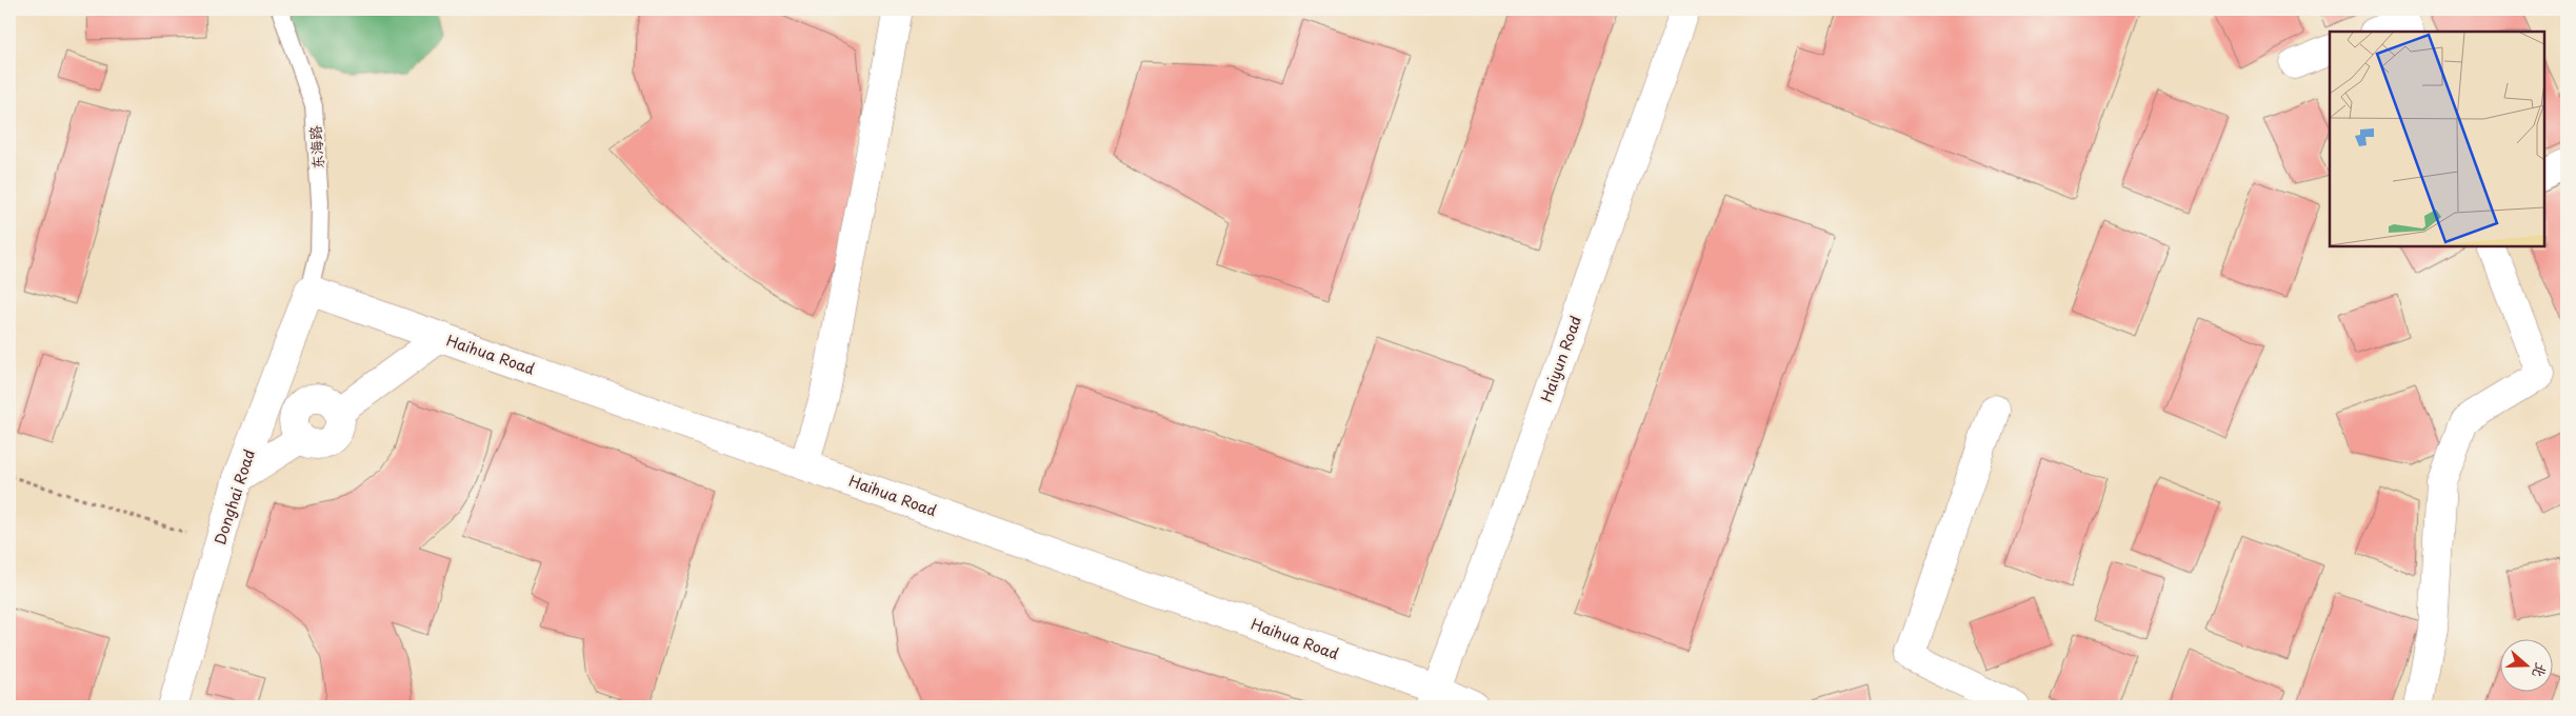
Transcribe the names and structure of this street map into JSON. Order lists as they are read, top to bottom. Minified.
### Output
{"streets":{"street":["Haihua Road","Haiyun Road","Donghai Road"],"lane":["东海路"]},"crossings":[["东海路","Haihua Road"],["东海路","Donghai Road"],["Haihua Road","Haiyun Road"],["Haihua Road","Donghai Road"]],"north":"right"}
